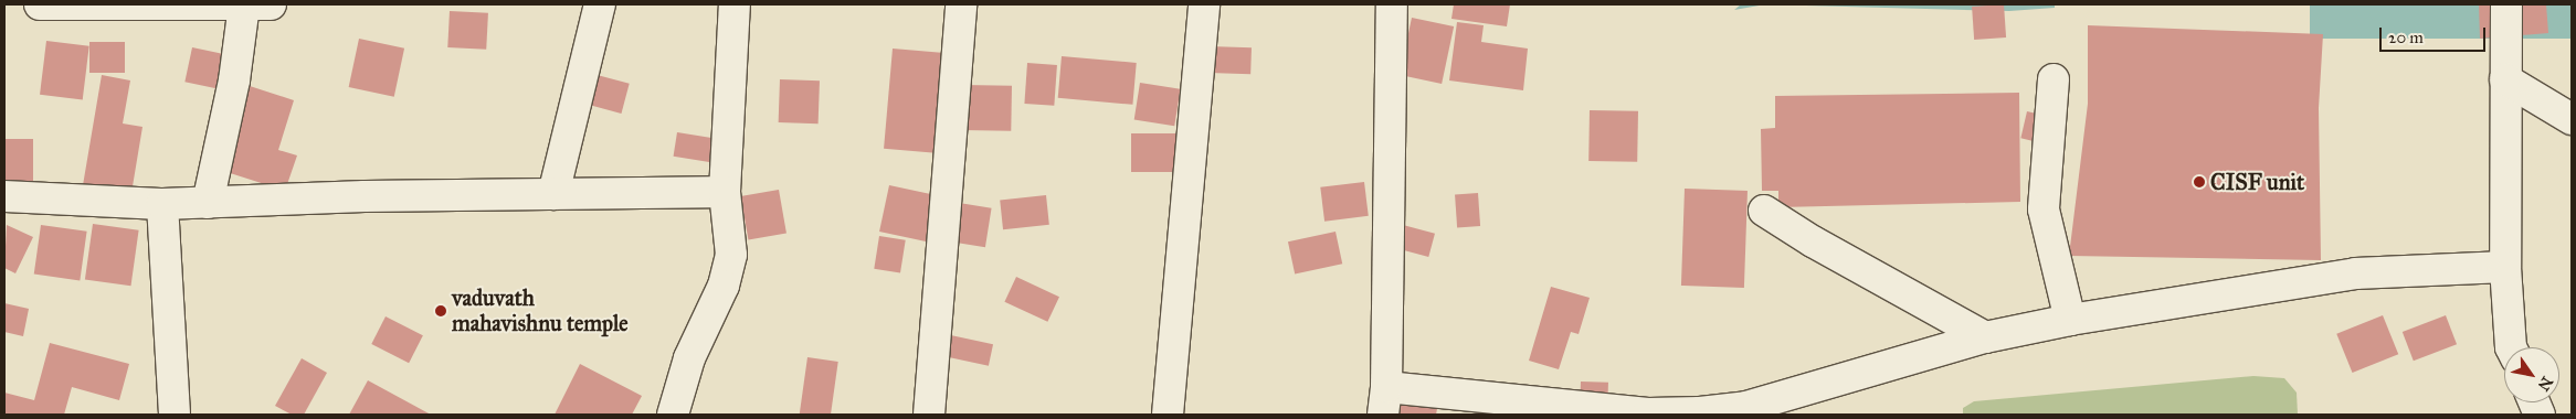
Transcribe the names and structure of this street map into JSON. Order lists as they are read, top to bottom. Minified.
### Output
{"places":["CISF unit","vaduvath mahavishnu temple"],"scale_bar":"20 m","north":"bottom right"}
